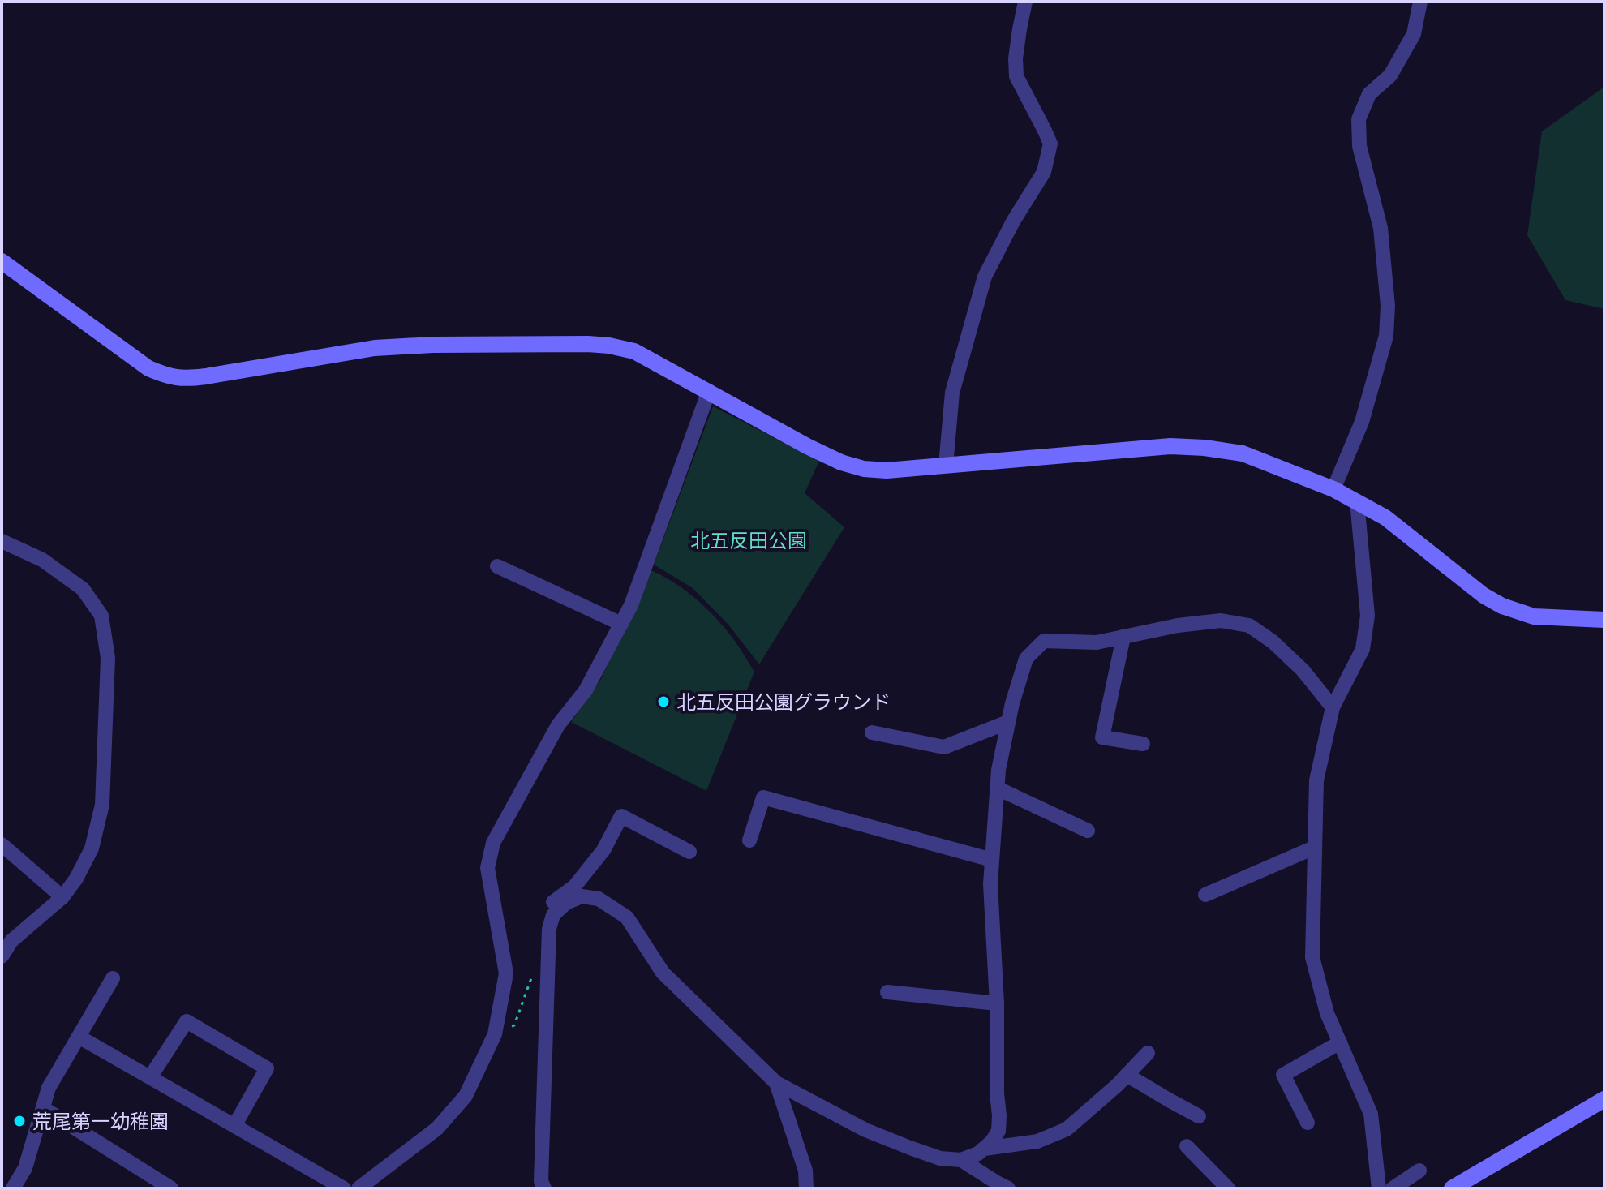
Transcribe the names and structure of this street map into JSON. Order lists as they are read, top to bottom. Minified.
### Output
{"parks":["北五反田公園"],"places":["北五反田公園グラウンド","荒尾第一幼稚園"]}
